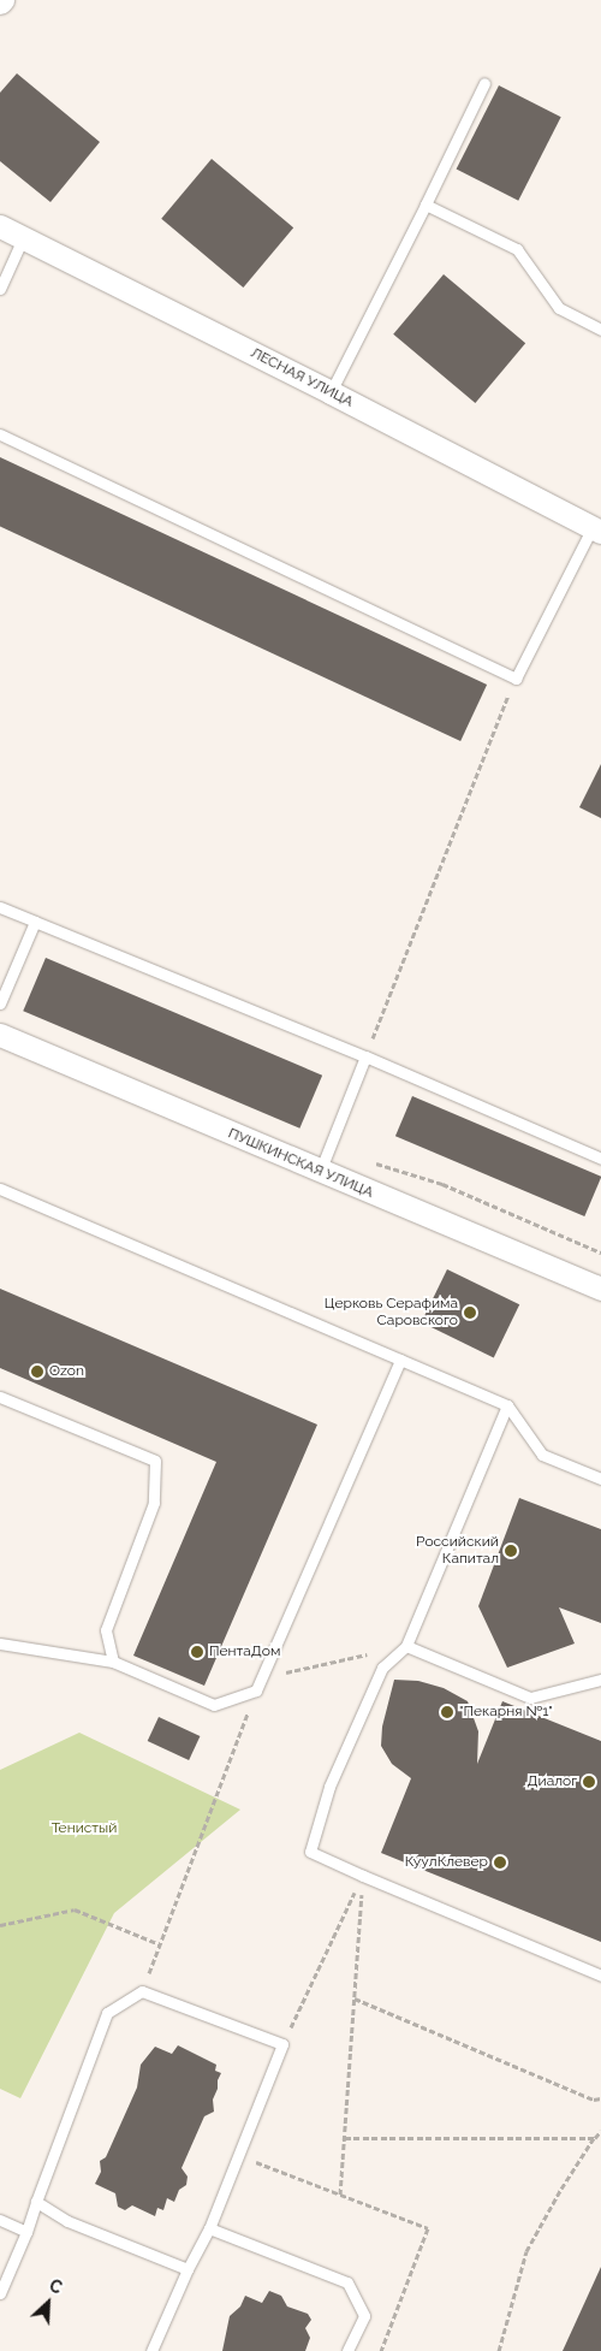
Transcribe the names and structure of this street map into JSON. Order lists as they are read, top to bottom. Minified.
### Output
{"streets":{"street":["ЛЕСНАЯ УЛИЦА","ПУШКИНСКАЯ УЛИЦА"]},"parks":["Тенистый"],"places":["Церковь Серафима Саровского","Ozon","Российский Капитал","ПентаДом","\"Пекарня №1\"","Диалог","КуулКлевер"],"north":"top right"}
